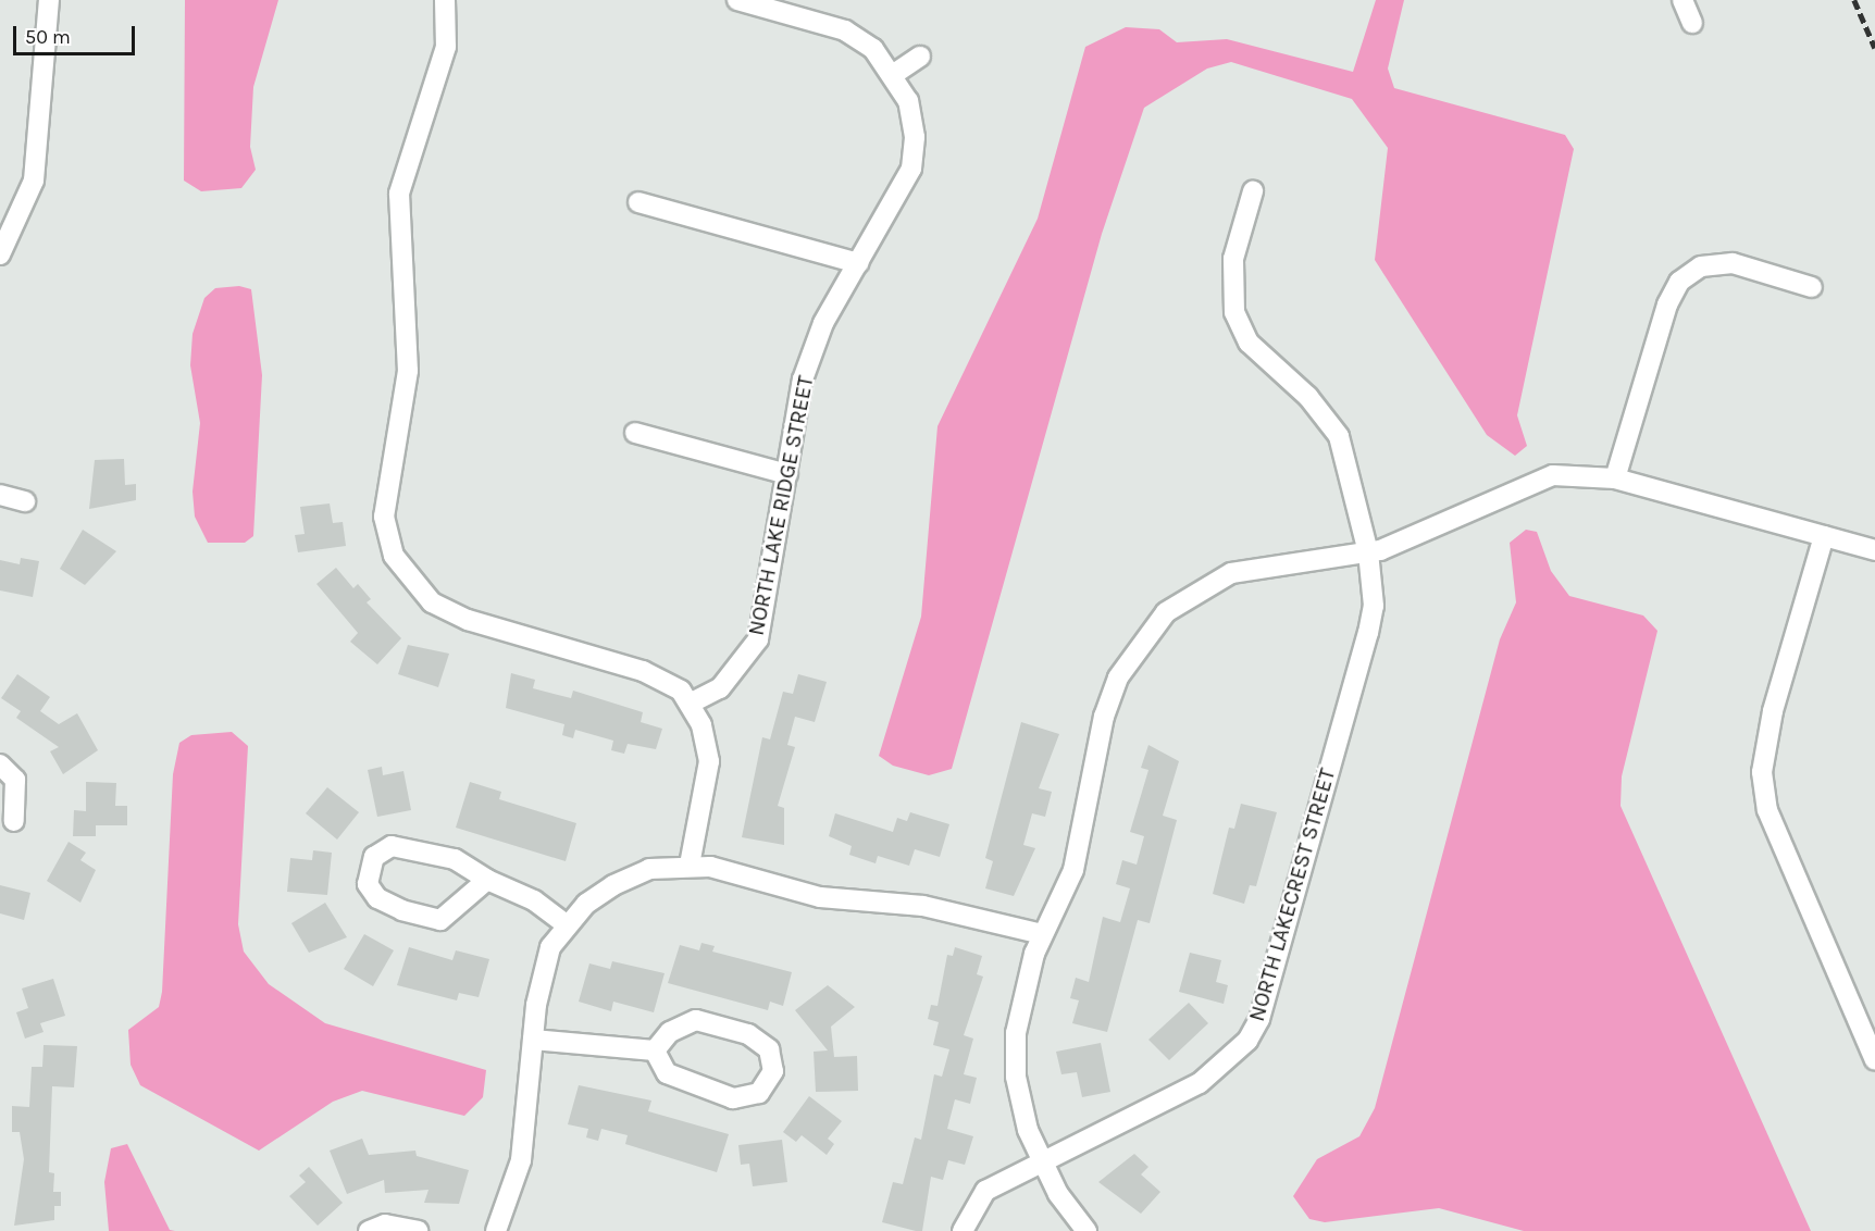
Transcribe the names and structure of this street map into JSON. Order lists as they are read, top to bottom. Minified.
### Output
{"streets":{"street":["NORTH LAKE RIDGE STREET","NORTH LAKECREST STREET"]},"scale_bar":"50 m"}
